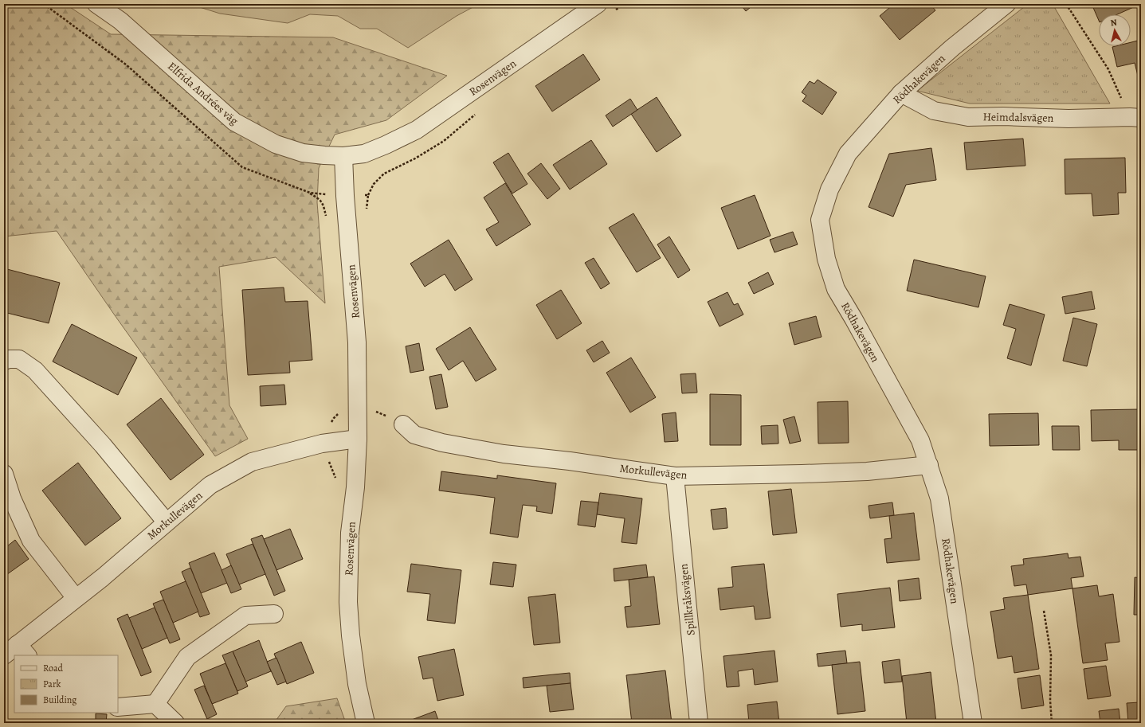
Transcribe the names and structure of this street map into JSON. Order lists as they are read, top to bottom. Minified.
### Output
{"streets":{"street":["Rosenvägen","Rödhakevägen","Elfrida Andrées väg","Heimdalsvägen","Morkullevägen","Spillkråksvägen"]},"crossings":[["Rosenvägen","Elfrida Andrées väg"],["Rosenvägen","Morkullevägen"],["Rödhakevägen","Heimdalsvägen"],["Rödhakevägen","Morkullevägen"],["Morkullevägen","Spillkråksvägen"]],"legend":["Road","Park","Building"],"north":"top"}
